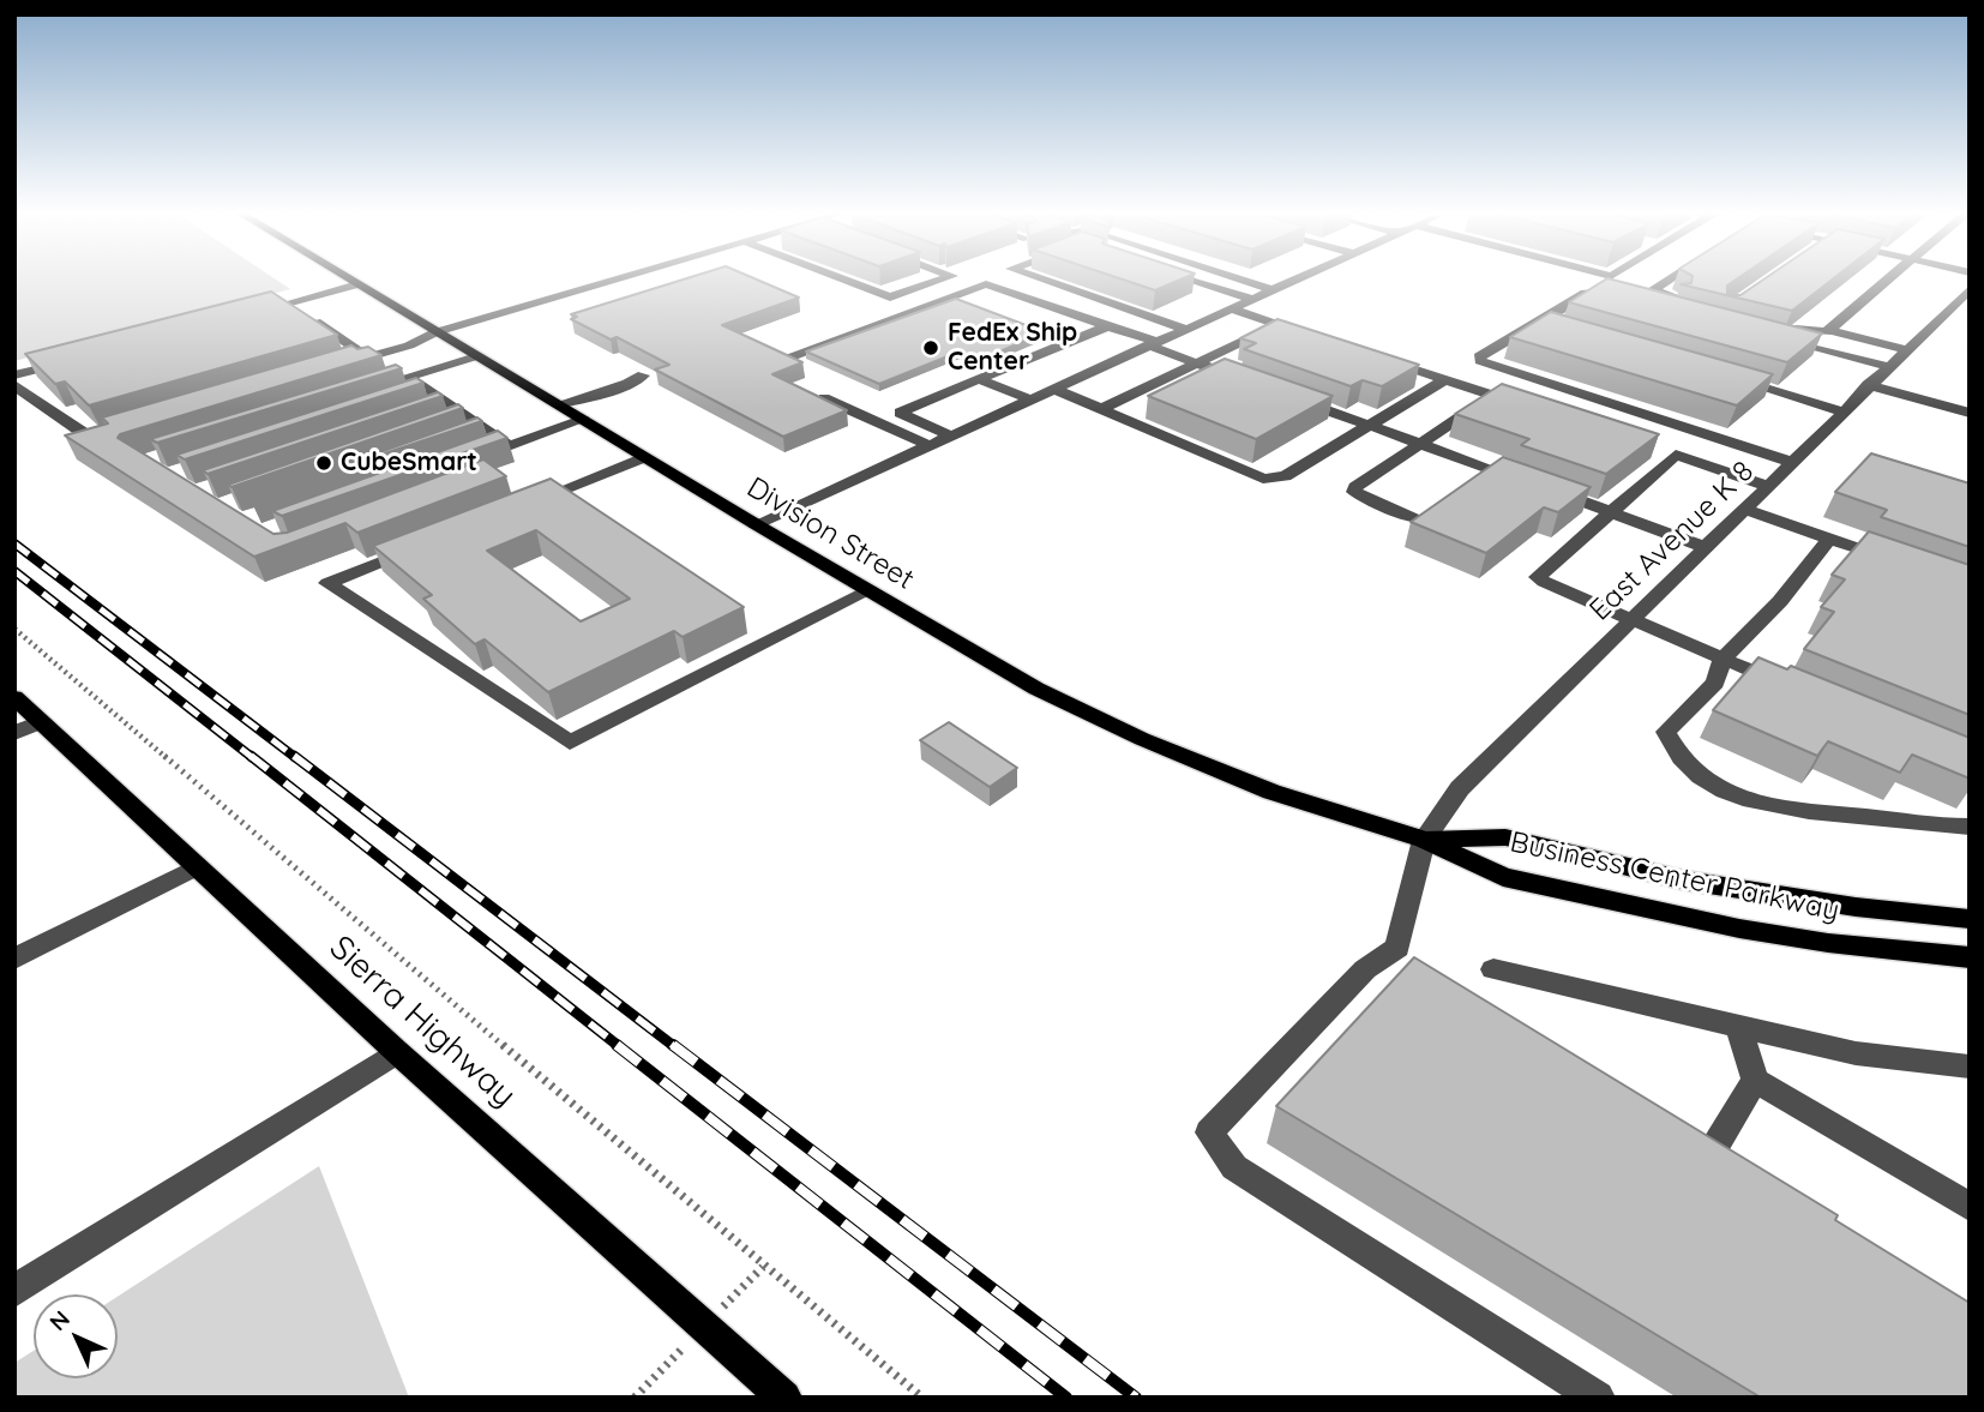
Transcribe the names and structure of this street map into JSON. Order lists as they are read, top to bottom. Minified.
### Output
{"streets":{"main road":["Division Street","Business Center Parkway","Sierra Highway"],"street":["East Avenue K 8"]},"crossings":[["Division Street","East Avenue K 8"],["Division Street","Business Center Parkway"],["East Avenue K 8","Business Center Parkway"]],"places":["FedEx Ship Center","CubeSmart"],"north":"top left"}
